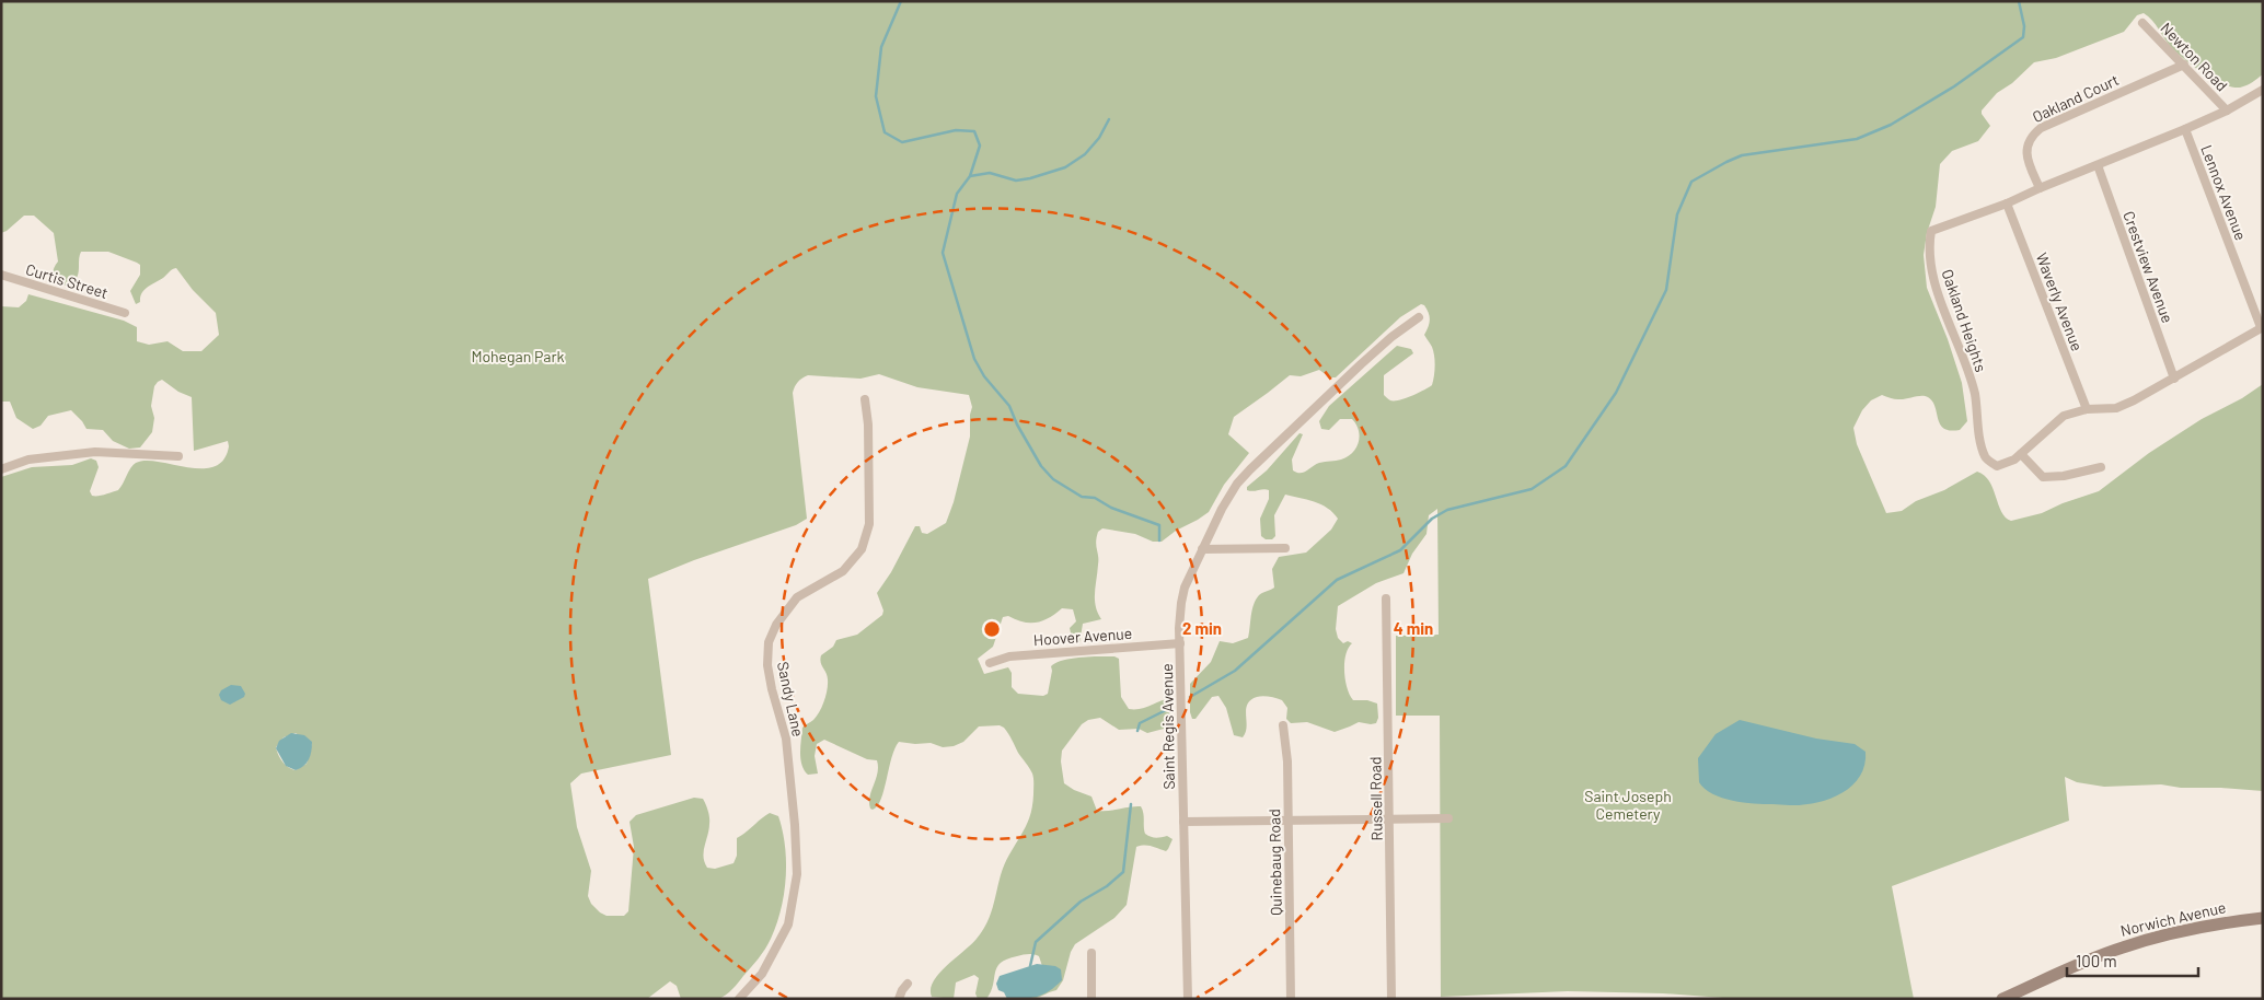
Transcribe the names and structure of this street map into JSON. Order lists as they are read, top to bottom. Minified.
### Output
{"streets":{"main road":["Norwich Avenue"],"street":["Newton Road","Oakland Court","Lennox Avenue","Crestview Avenue","Curtis Street","Waverly Avenue","Oakland Heights","Hoover Avenue","Sandy Lane","Saint Regis Avenue","Russell Road","Quinebaug Road"]},"crossings":[["Newton Road","Oakland Court"],["Newton Road","Oakland Heights"],["Oakland Court","Oakland Heights"],["Lennox Avenue","Oakland Heights"],["Crestview Avenue","Oakland Heights"],["Waverly Avenue","Oakland Heights"],["Hoover Avenue","Saint Regis Avenue"]],"parks":["Mohegan Park","Saint Joseph Cemetery"],"scale_bar":"100 m","rings":["2 min","4 min"]}
